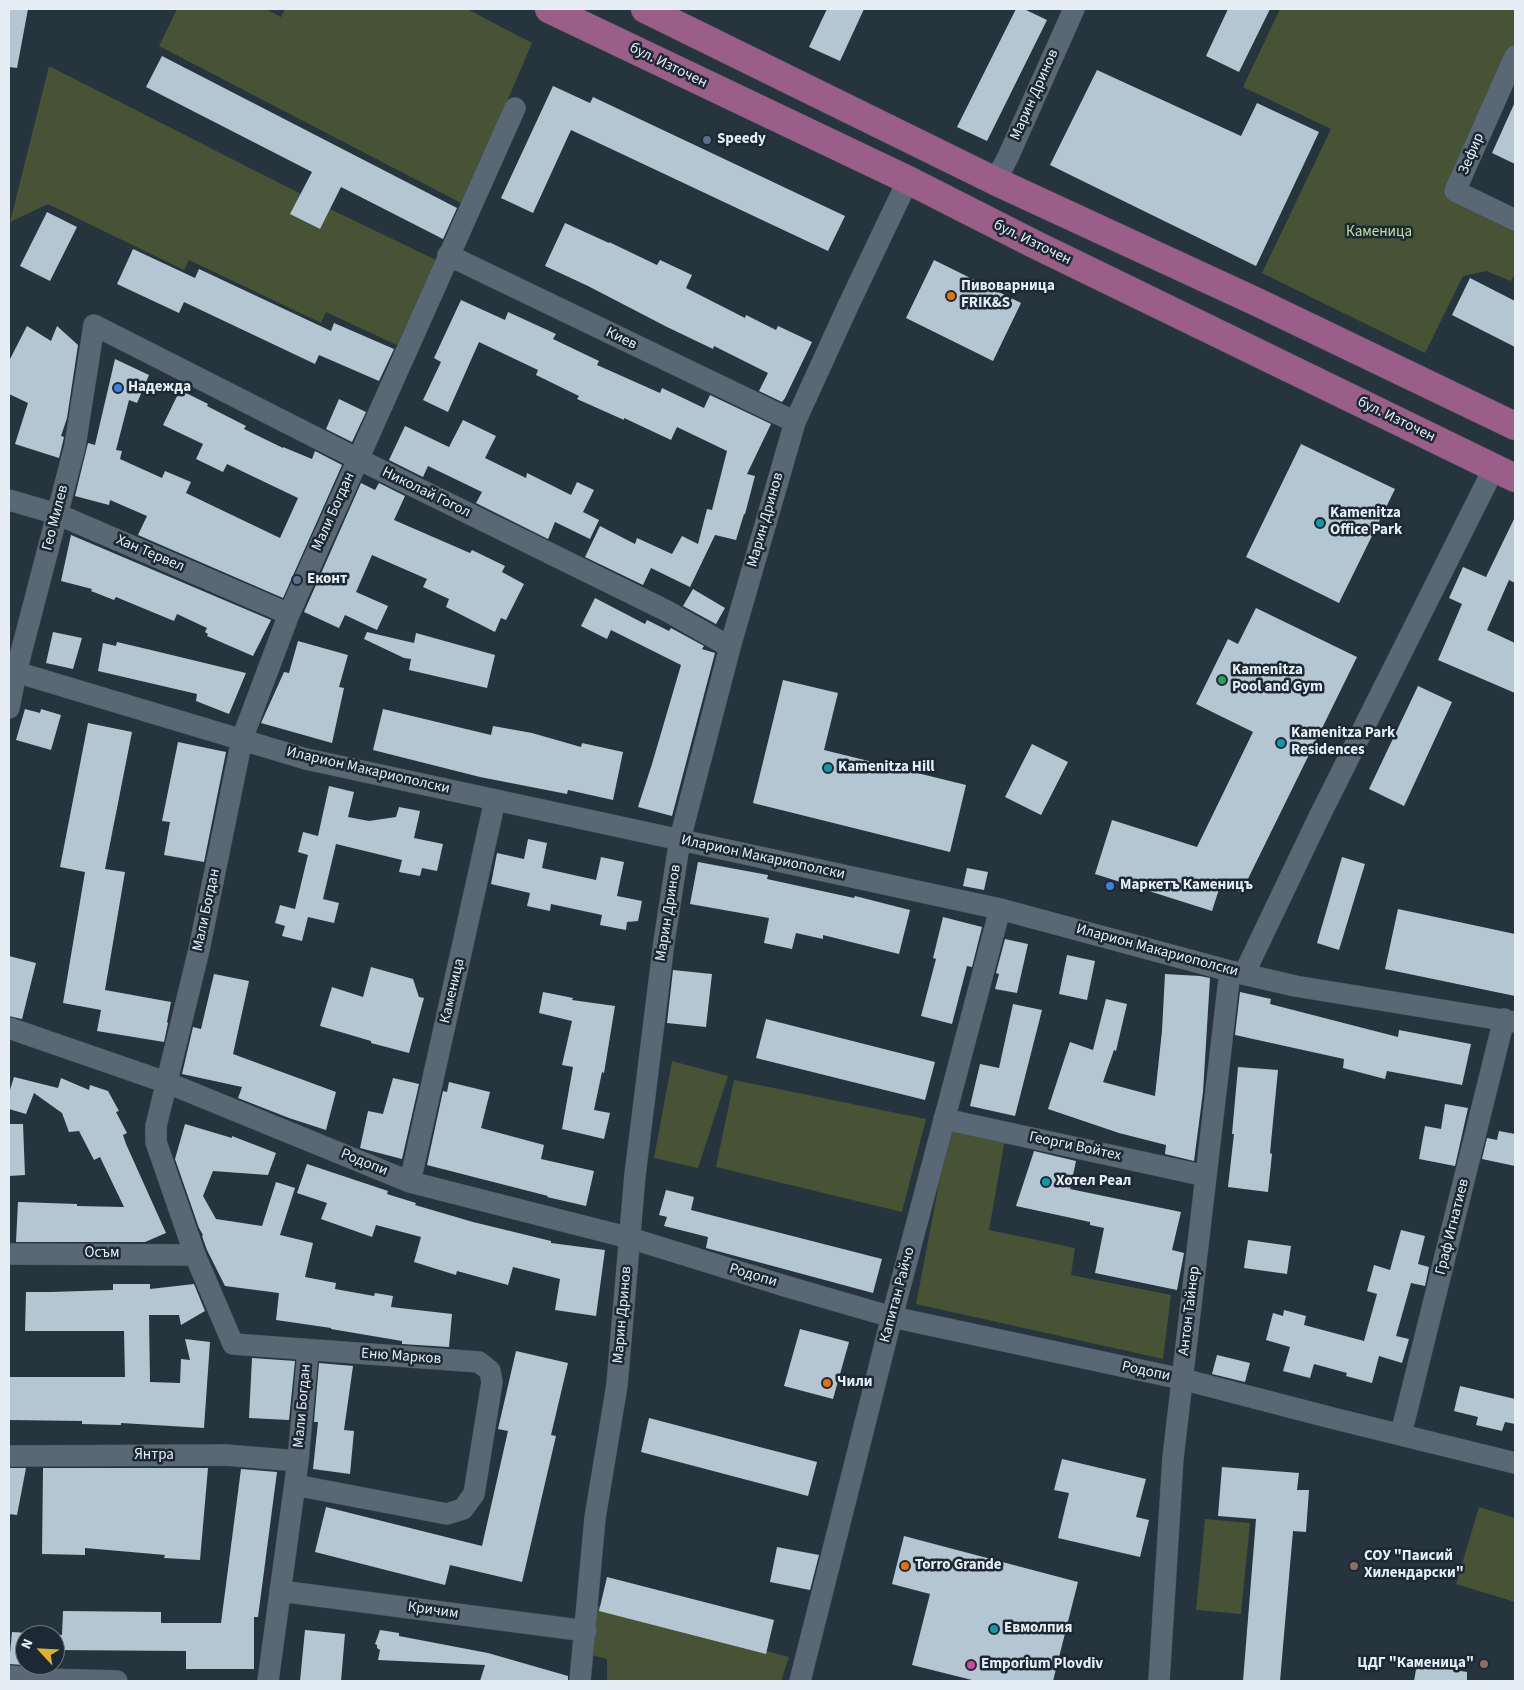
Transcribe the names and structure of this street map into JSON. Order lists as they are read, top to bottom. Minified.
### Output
{"streets":{"main road":["бул. Източен"],"street":["Марин Дринов","Зефир","Киев","Николай Гогол","Мали Богдан","Гео Милев","Хан Тервел","Иларион Макариополски","Каменица","Георги Войтех","Родопи","Граф Игнатиев","Осъм","Капитан Райчо","Антон Тайнер","Еню Марков","Янтра","Кричим"]},"crossings":[["бул. Източен","Марин Дринов"],["бул. Източен","Антон Тайнер"],["Марин Дринов","Киев"],["Марин Дринов","Николай Гогол"],["Марин Дринов","Иларион Макариополски"],["Марин Дринов","Родопи"],["Марин Дринов","Кричим"],["Киев","Мали Богдан"],["Николай Гогол","Мали Богдан"],["Николай Гогол","Гео Милев"],["Мали Богдан","Хан Тервел"],["Мали Богдан","Иларион Макариополски"],["Мали Богдан","Родопи"],["Мали Богдан","Осъм"],["Мали Богдан","Еню Марков"],["Мали Богдан","Янтра"],["Мали Богдан","Кричим"],["Гео Милев","Хан Тервел"],["Гео Милев","Иларион Макариополски"],["Иларион Макариополски","Каменица"],["Иларион Макариополски","Граф Игнатиев"],["Иларион Макариополски","Капитан Райчо"],["Иларион Макариополски","Антон Тайнер"],["Каменица","Родопи"],["Георги Войтех","Капитан Райчо"],["Георги Войтех","Антон Тайнер"],["Родопи","Граф Игнатиев"],["Родопи","Капитан Райчо"],["Родопи","Антон Тайнер"]],"parks":["Каменица"],"places":["Speedy","Пивоварница FRIK&S","Надежда","Kamenitza Office Park","Еконт","Kamenitza Pool and Gym","Kamenitza Park Residences","Kamenitza Hill","Маркетъ Каменицъ","Хотел Реал","Чили","Torro Grande","СОУ \"Паисий Хилендарски\"","Евмолпия","ЦДГ \"Каменица\"","Emporium Plovdiv"],"north":"top left"}
